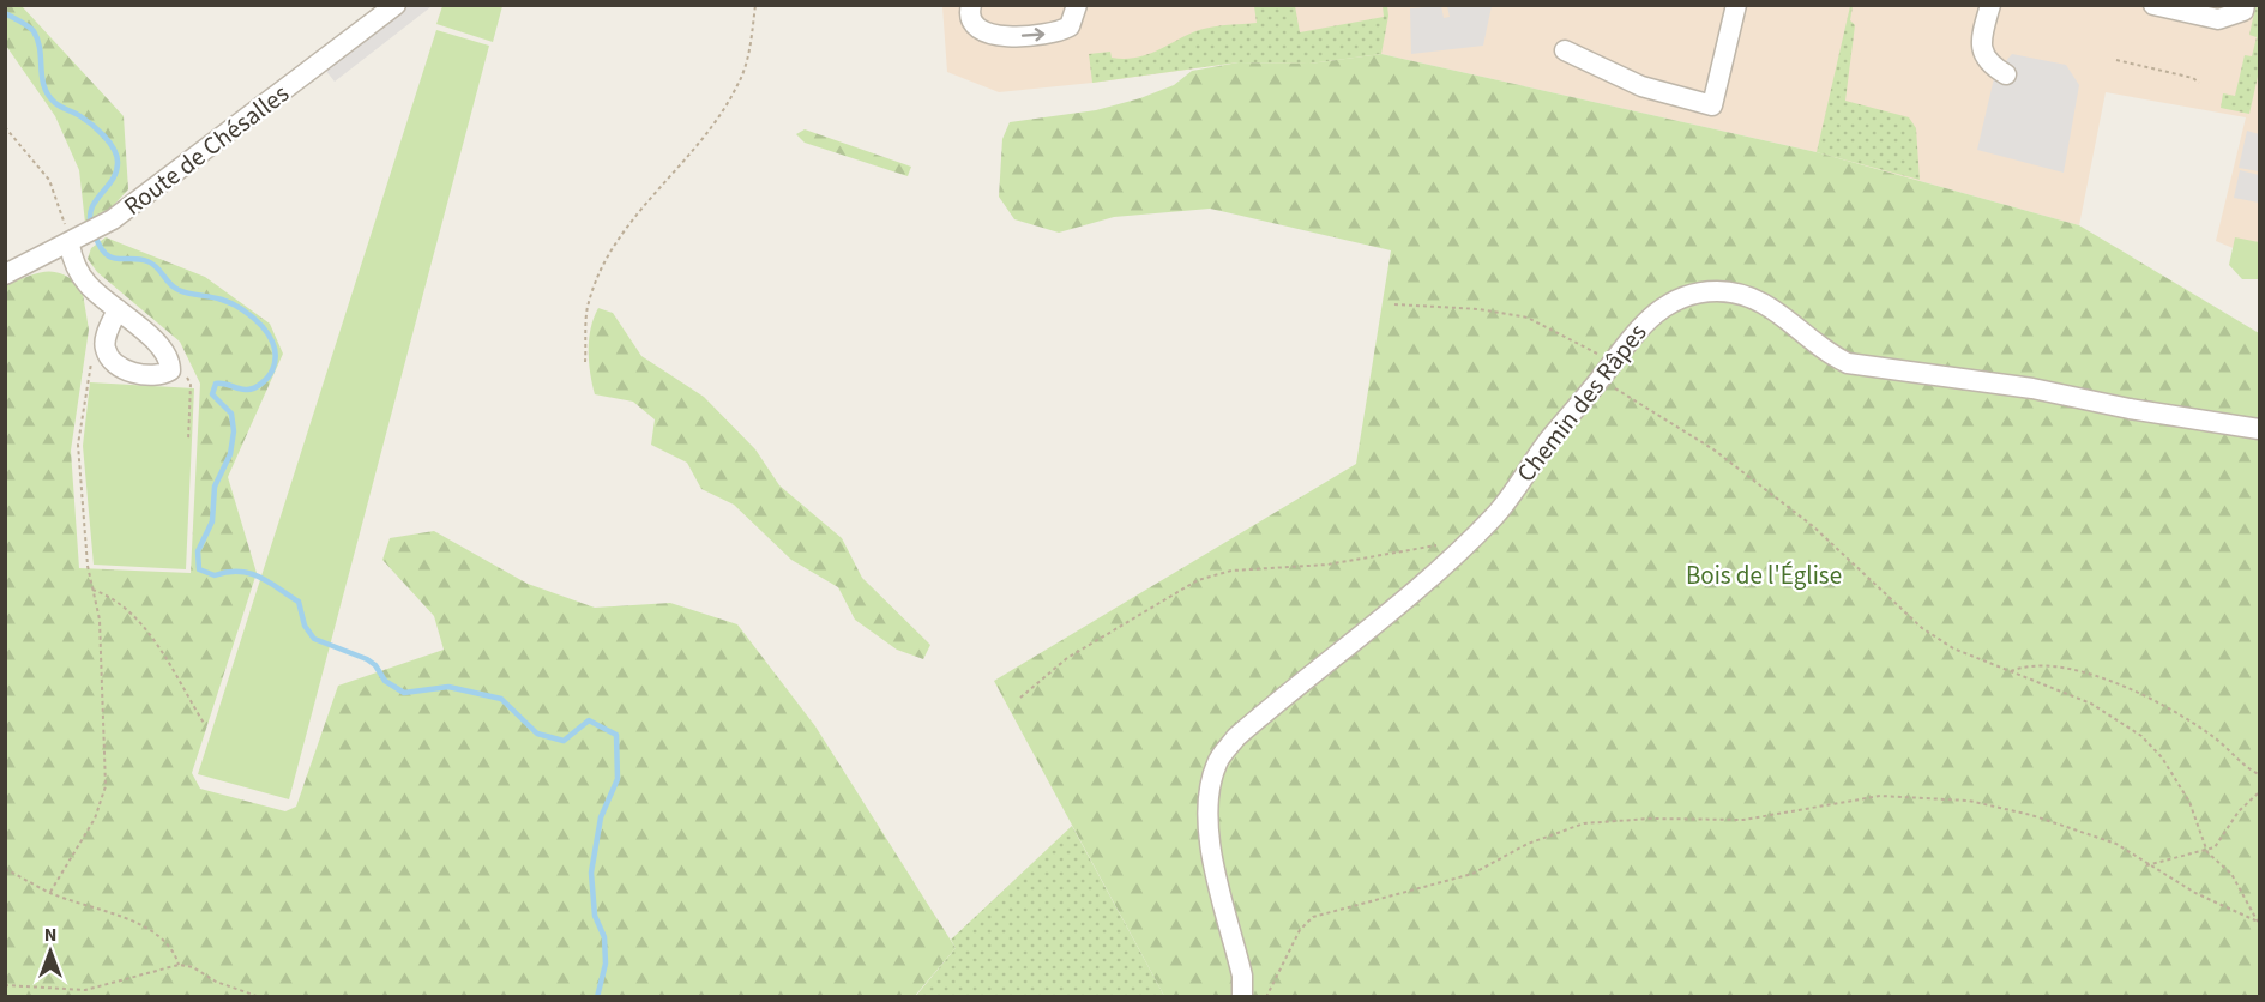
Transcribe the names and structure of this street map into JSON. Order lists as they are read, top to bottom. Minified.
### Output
{"streets":{"street":["Route de Chésalles","Chemin des Râpes"]},"parks":["Bois de l'Église"],"north":"top"}
